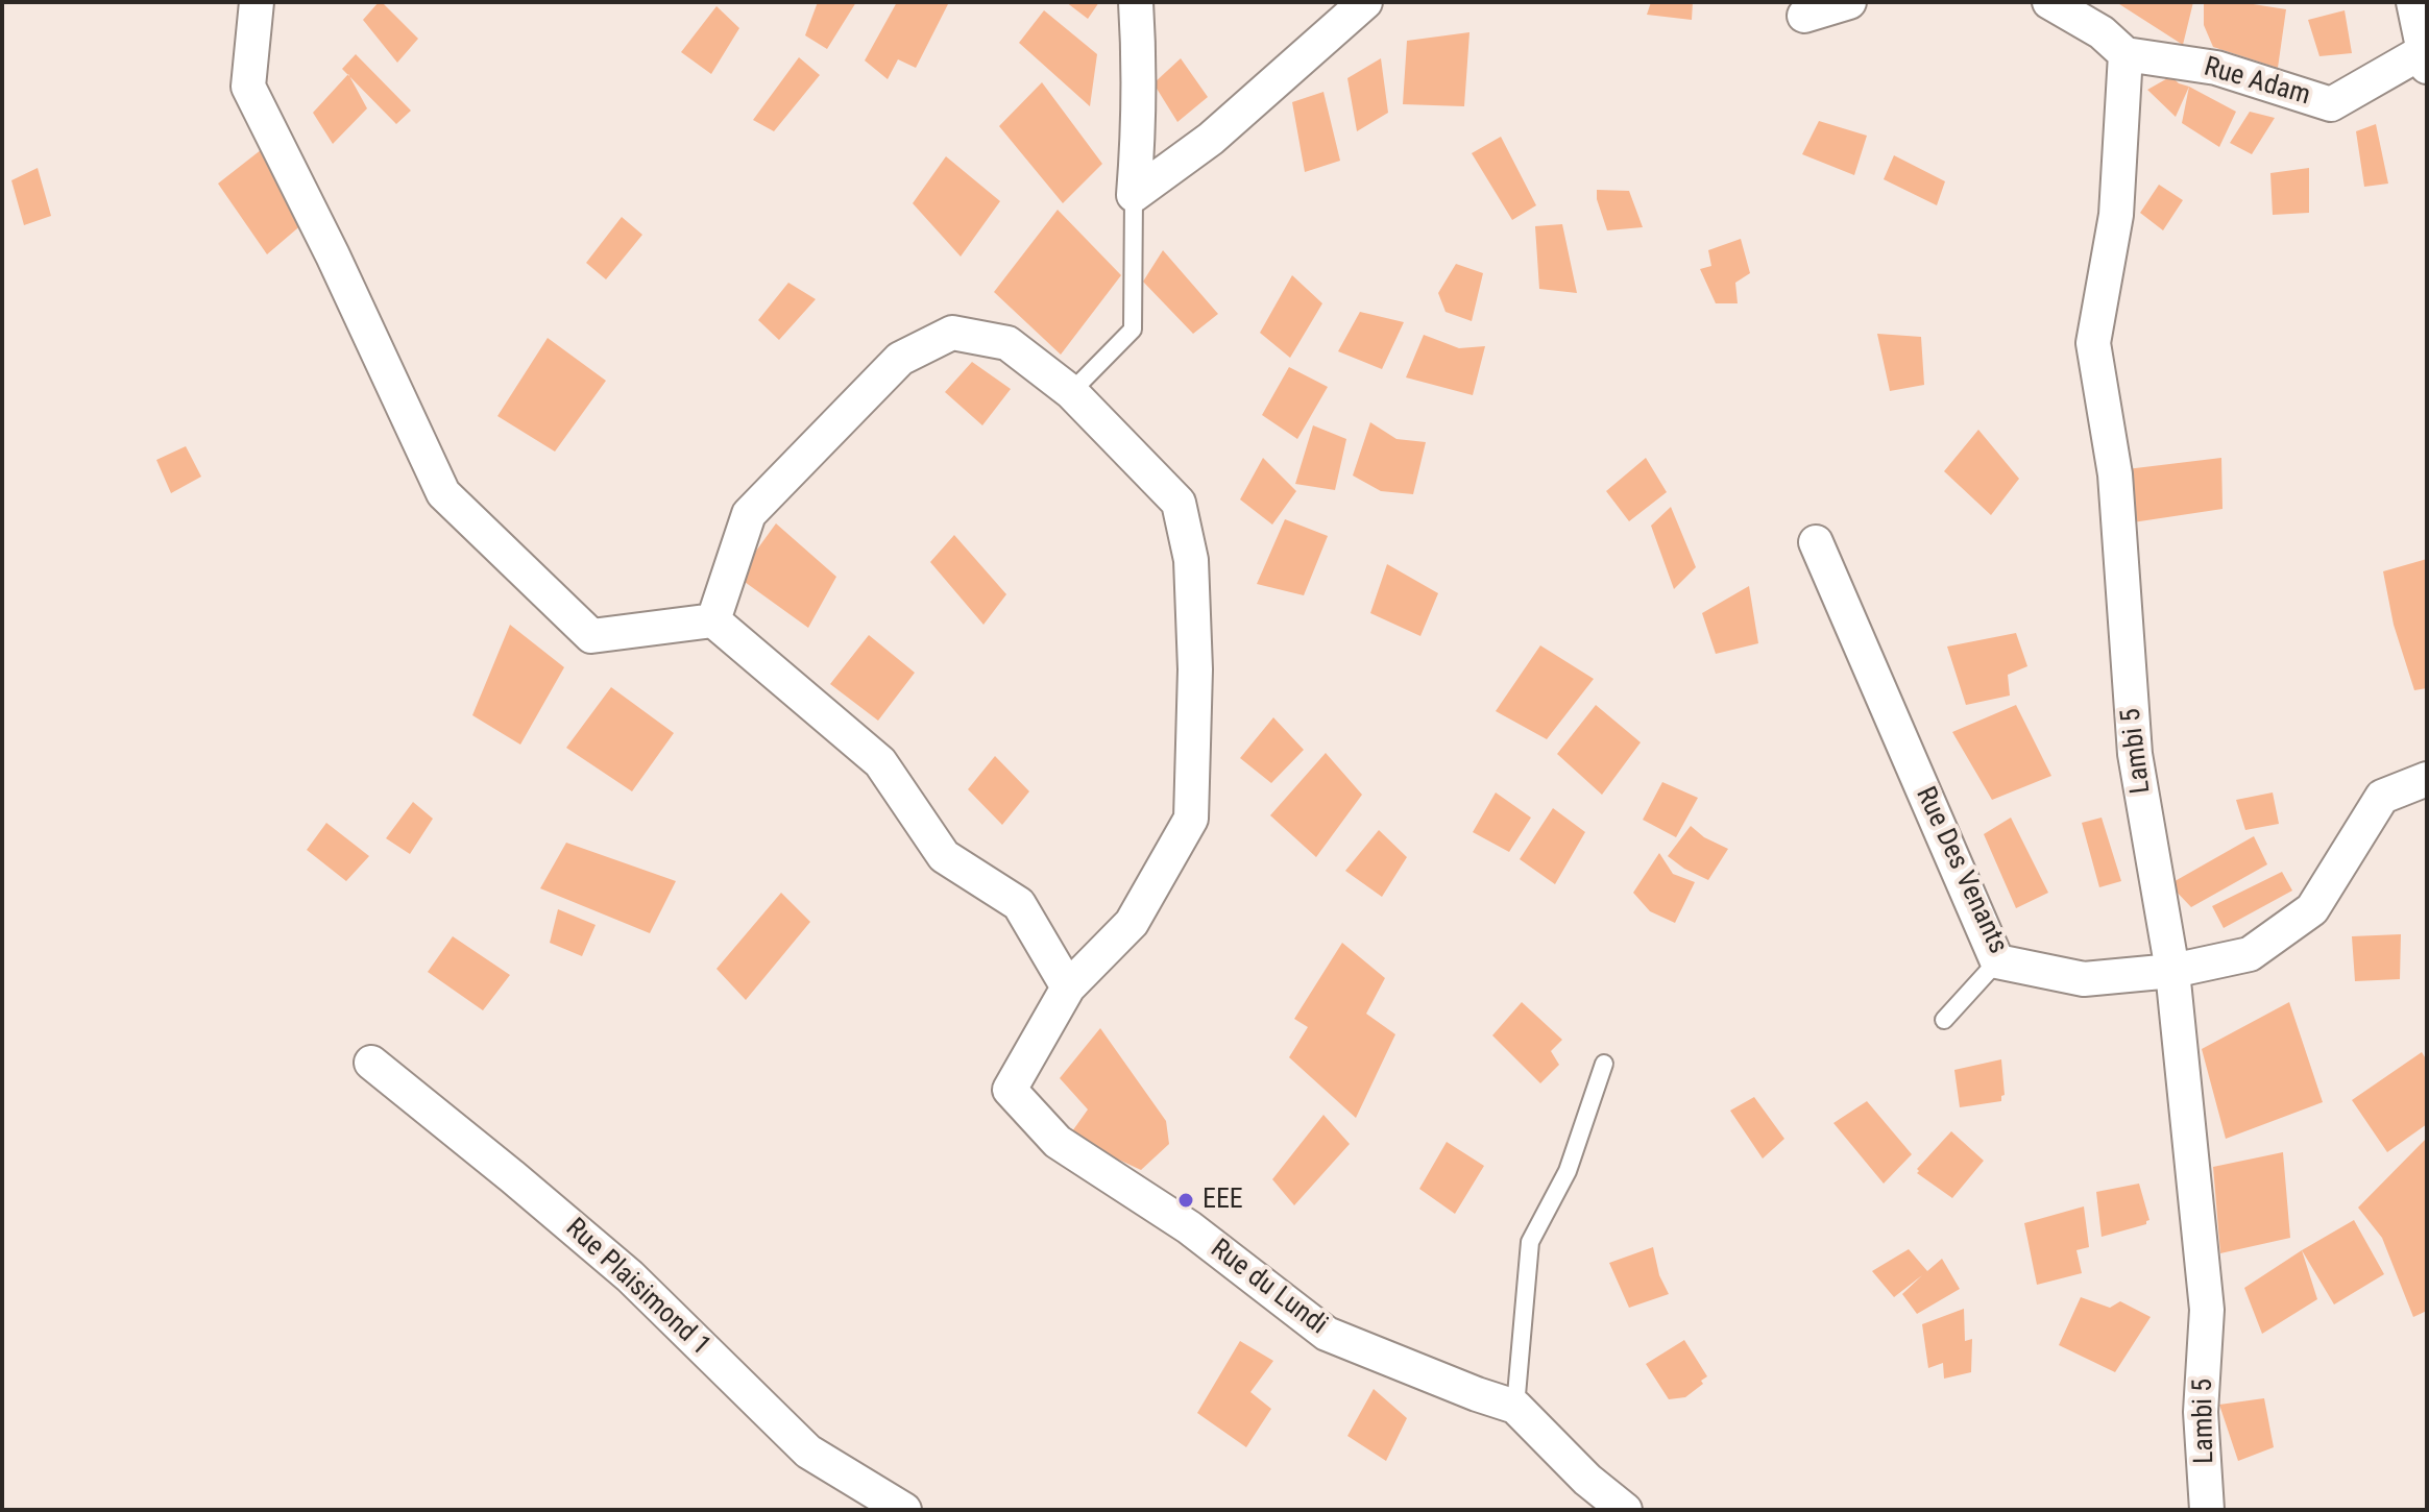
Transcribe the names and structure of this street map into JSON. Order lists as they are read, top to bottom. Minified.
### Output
{"streets":{"street":["Rue Adam","Lambi 5","Rue Des Venants","Rue Plaisimond 1","Rue du Lundi"]},"crossings":[["Rue Adam","Lambi 5"],["Lambi 5","Rue Des Venants"]],"places":["EEE"]}
